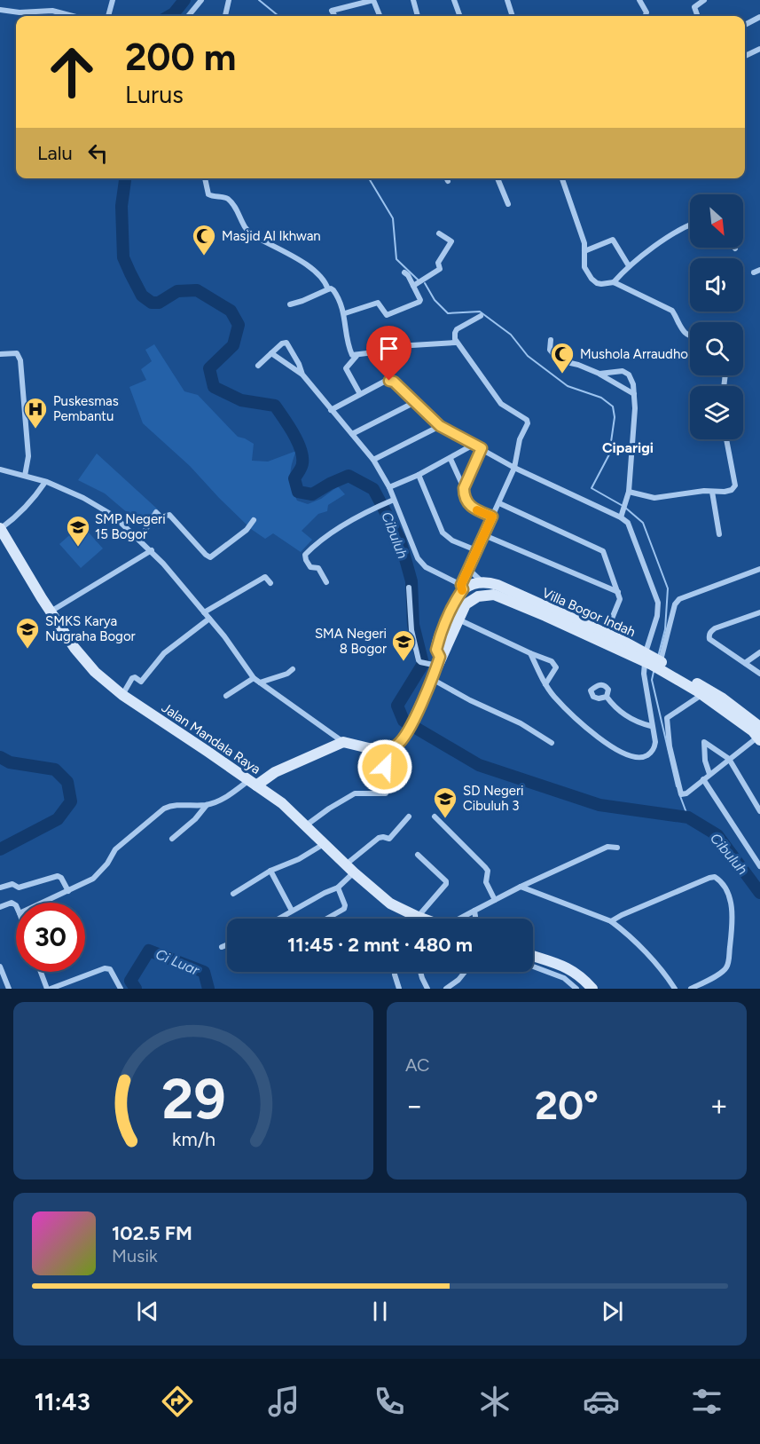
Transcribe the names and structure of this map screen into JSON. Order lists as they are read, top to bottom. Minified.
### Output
{"streets":{"street":["Villa Bogor Indah","Jalan Mandala Raya"]},"districts":["Ciparigi"],"water":["Cibuluh","Ci Luar"],"places":{"mosque":["Masjid Al Ikhwan","Mushola Arraudho"],"hospital":["Puskesmas Pembantu"],"school or university":["SMP Negeri 15 Bogor","SMKS Karya Nugraha Bogor","SMA Negeri 8 Bogor","SD Negeri Cibuluh 3"]},"north":"bottom right","page":{"turn":["200 m","Lurus"],"then":"Lalu","limit":"30","trip":"11:45 · 2 mnt · 480 m","tile":"AC","heat":["−","20°","+"],"song":["102.5 FM","Musik"],"tabs":"11:43","gauge":["29","km/h"]}}
